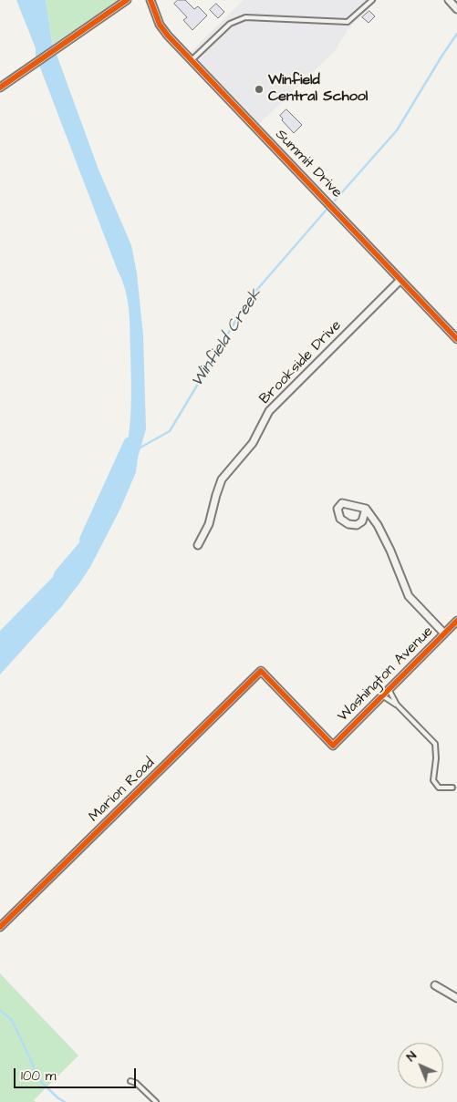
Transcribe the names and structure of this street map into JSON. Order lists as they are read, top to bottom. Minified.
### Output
{"streets":{"street":["Summit Drive","Brookside Drive","Washington Avenue","Marion Road"]},"crossings":[["Summit Drive","Brookside Drive"],["Washington Avenue","Marion Road"]],"water":["Winfield Creek"],"places":["Winfield Central School"],"scale_bar":"100 m","north":"top left"}
